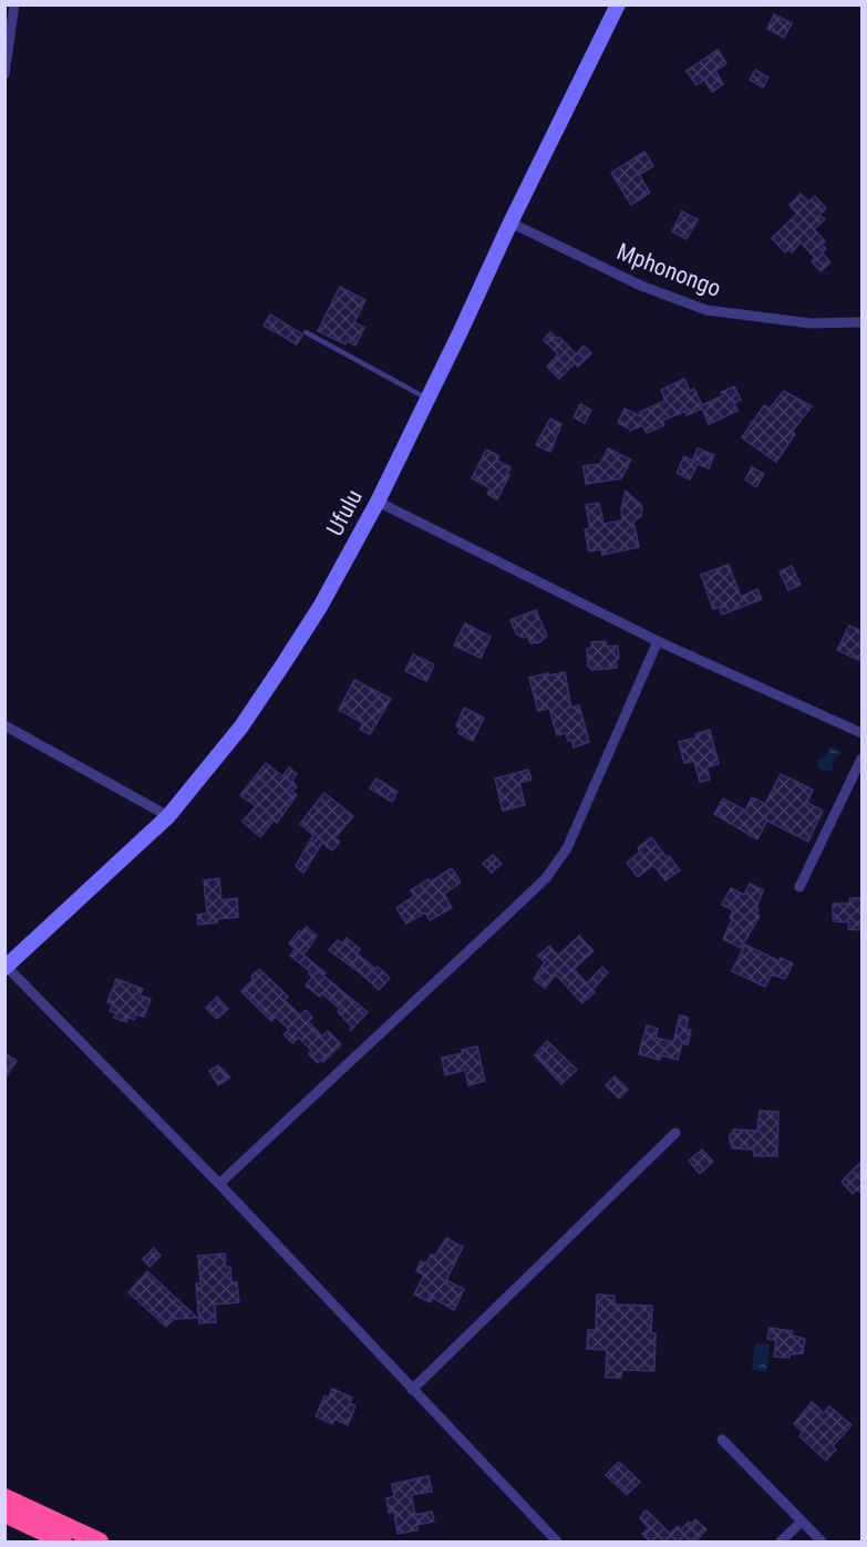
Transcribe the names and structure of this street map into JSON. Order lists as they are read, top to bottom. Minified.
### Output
{"streets":{"street":["Mphonongo","Ufulu"]},"crossings":[["Mphonongo","Ufulu"]]}
